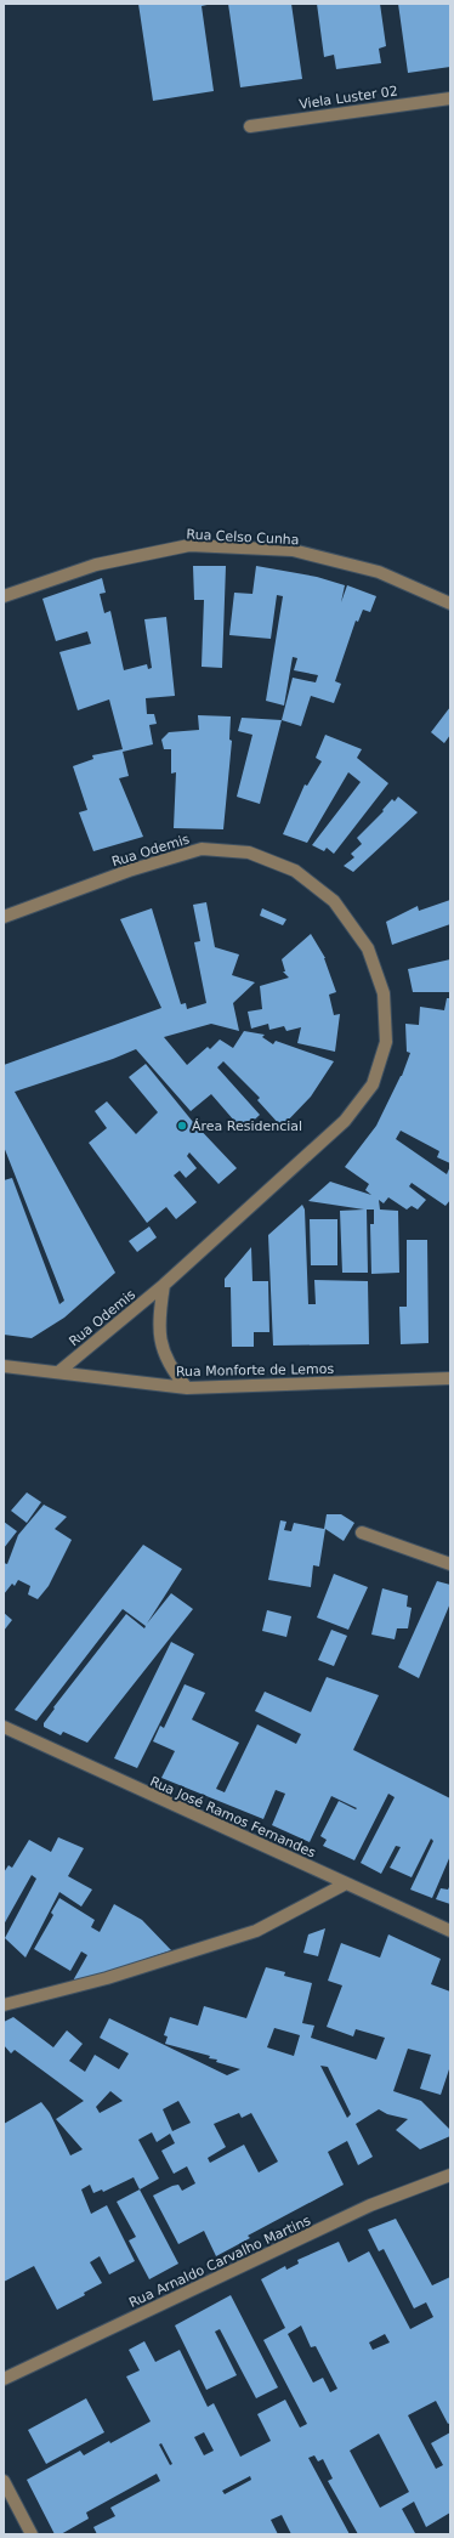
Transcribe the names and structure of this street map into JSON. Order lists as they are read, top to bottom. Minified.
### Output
{"streets":{"street":["Viela Luster 02","Rua Celso Cunha","Rua Odemis","Rua Monforte de Lemos","Rua José Ramos Fernandes","Rua Arnaldo Carvalho Martins"]},"crossings":[["Rua Odemis","Rua Monforte de Lemos"]],"places":["Área Residencial"]}
